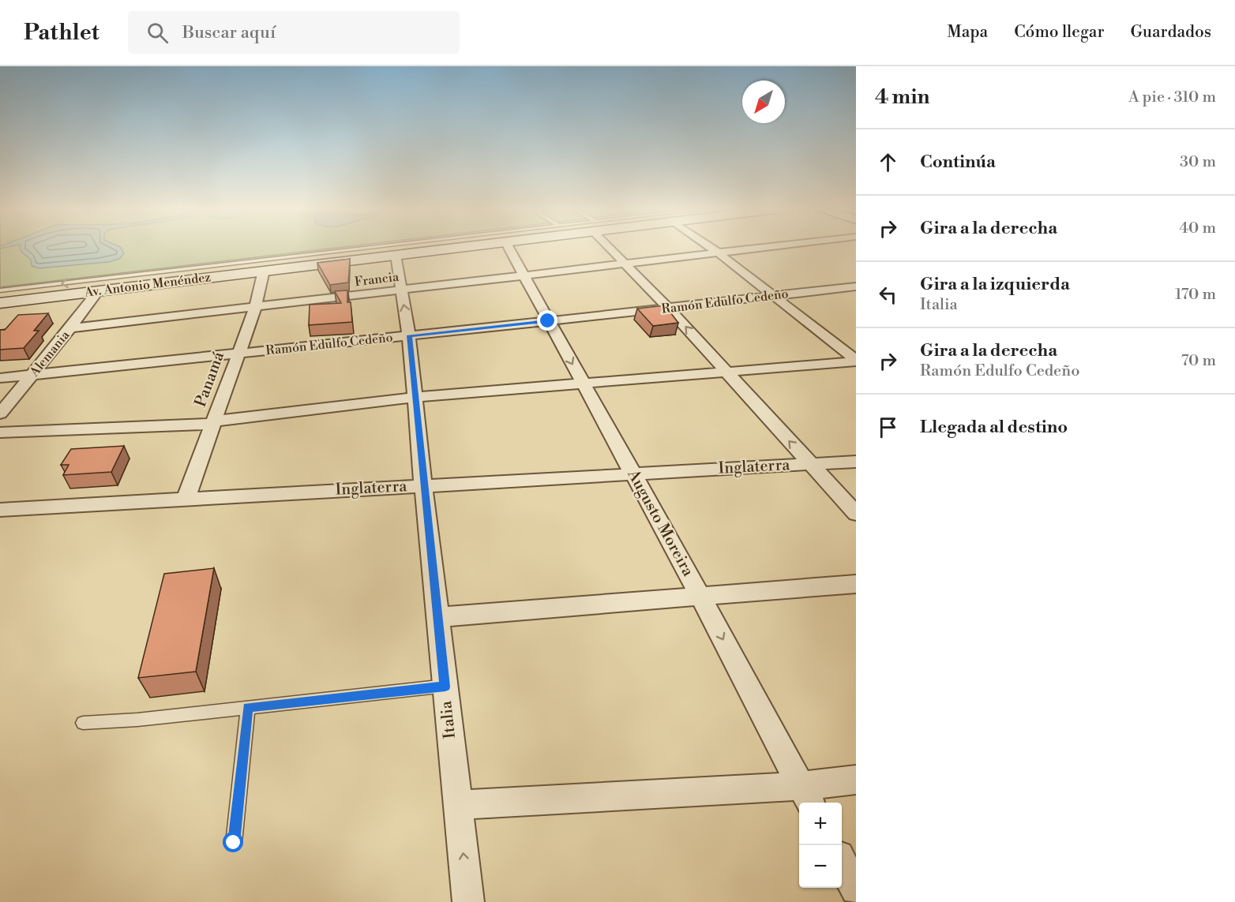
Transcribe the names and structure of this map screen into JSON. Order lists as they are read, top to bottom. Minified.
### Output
{"streets":{"street":["Francia","Av. Antonio Menéndez","Ramón Edulfo Cedeño","Alemania","Panamá","Inglaterra","Augusto Moreira","Italia"]},"crossings":[["Francia","Alemania"],["Francia","Panamá"],["Francia","Augusto Moreira"],["Francia","Italia"],["Av. Antonio Menéndez","Alemania"],["Av. Antonio Menéndez","Panamá"],["Av. Antonio Menéndez","Italia"],["Ramón Edulfo Cedeño","Alemania"],["Ramón Edulfo Cedeño","Panamá"],["Ramón Edulfo Cedeño","Augusto Moreira"],["Ramón Edulfo Cedeño","Italia"],["Panamá","Inglaterra"],["Inglaterra","Augusto Moreira"],["Inglaterra","Italia"]],"one_way":["Av. Antonio Menéndez","Augusto Moreira"],"north":"bottom left","page":{"header":"Pathlet","search":"Buscar aquí","nav":["Mapa","Cómo llegar","Guardados"],"heading":["4 min","A pie · 310 m"],"list":[["Continúa","30 m"],["Gira a la derecha","40 m"],["Gira a la izquierda","Italia","170 m"],["Gira a la derecha","Ramón Edulfo Cedeño","70 m"],"Llegada al destino"],"map_buttons":["+","−"]}}
